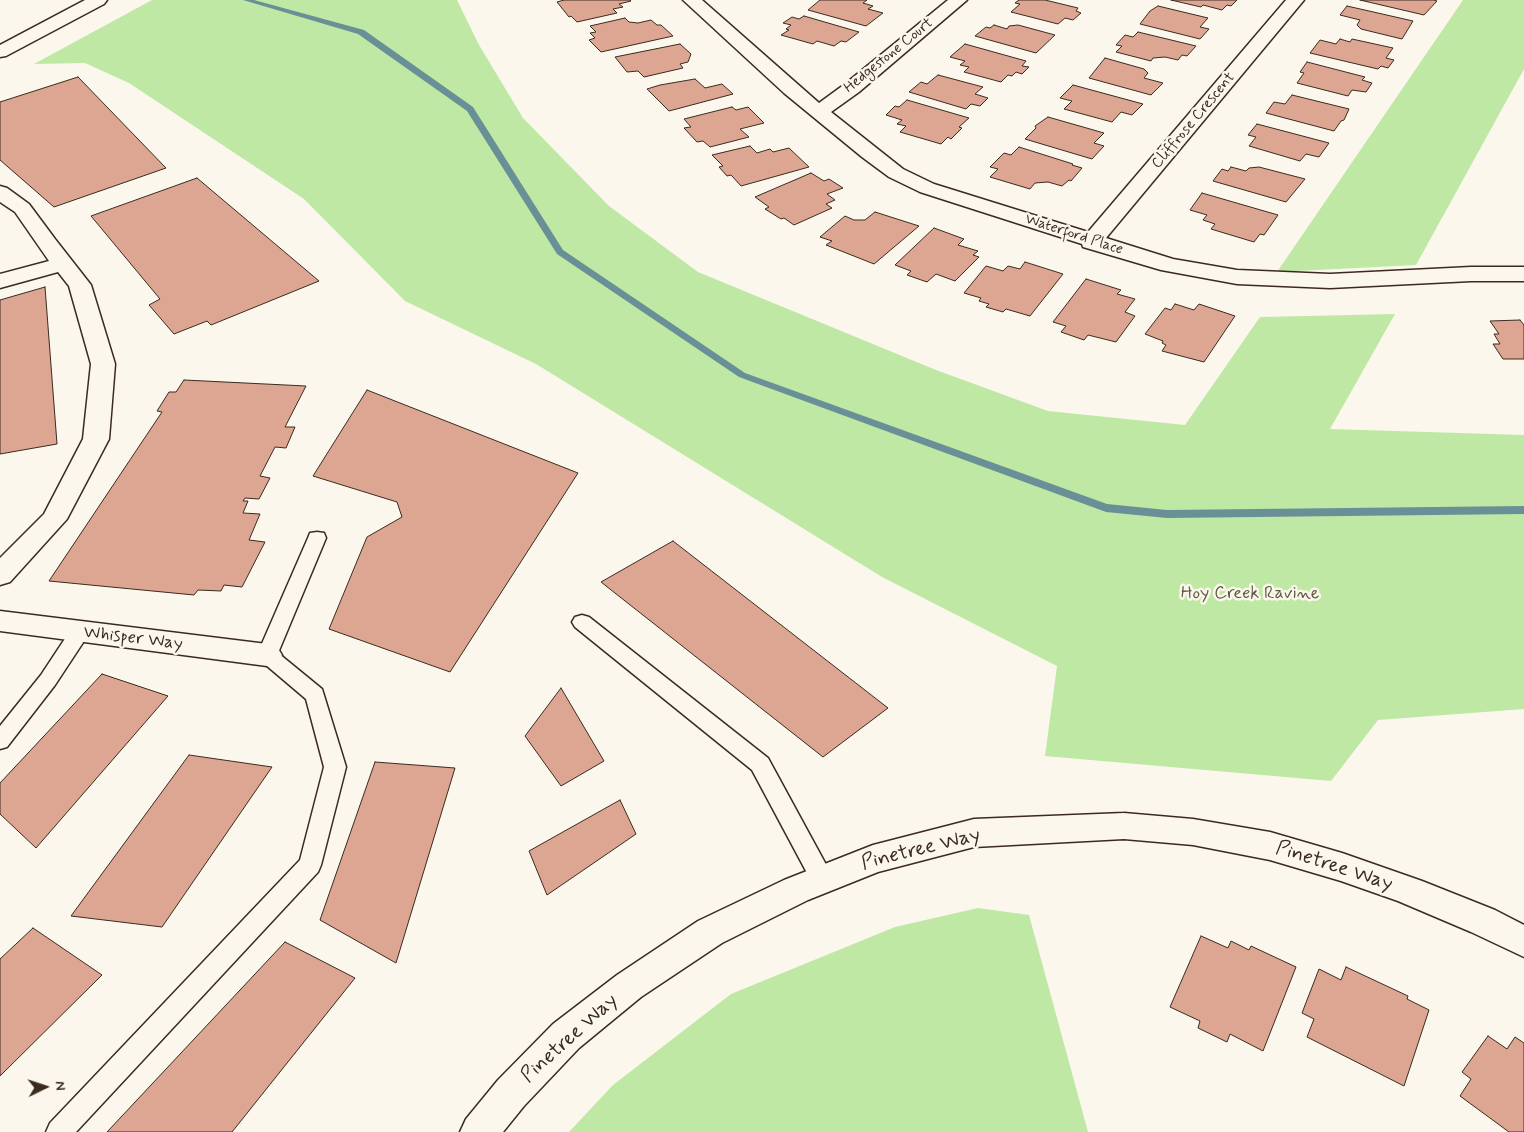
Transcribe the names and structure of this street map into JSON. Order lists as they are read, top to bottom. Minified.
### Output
{"streets":{"street":["Hedgestone Court","Cliffrose Crescent","Waterford Place","Whisper Way","Pinetree Way"]},"crossings":[["Hedgestone Court","Waterford Place"],["Cliffrose Crescent","Waterford Place"]],"parks":["Hoy Creek Ravine"],"north":"right"}
